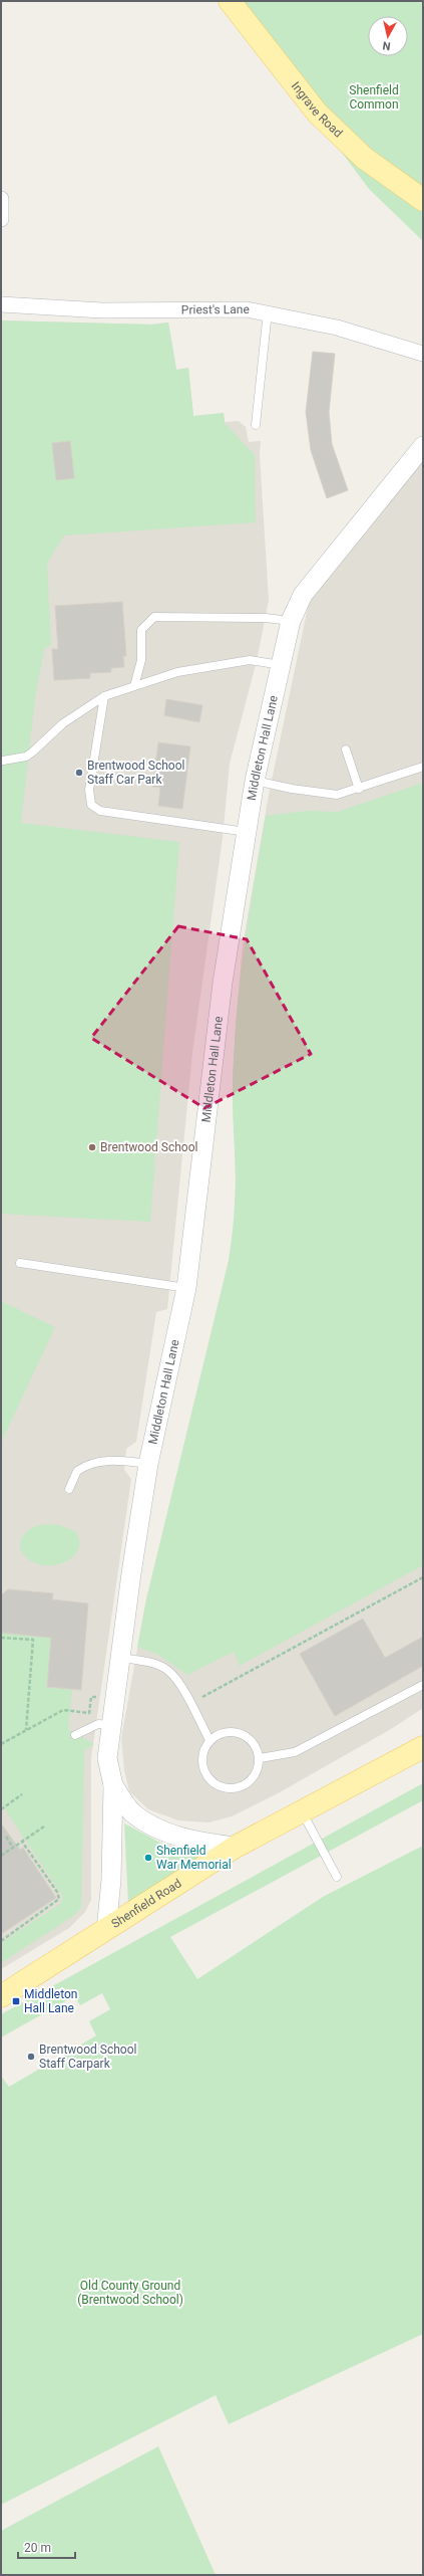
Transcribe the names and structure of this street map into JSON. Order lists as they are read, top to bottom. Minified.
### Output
{"streets":{"main road":["Ingrave Road","Shenfield Road"],"street":["Priest's Lane","Middleton Hall Lane"]},"crossings":[["Middleton Hall Lane","Shenfield Road"]],"parks":["Shenfield Common","Old County Ground (Brentwood School)"],"places":{"other":["Brentwood School Staff Car Park","Brentwood School","Shenfield War Memorial","Brentwood School Staff Carpark"],"transit":["Middleton Hall Lane"]},"scale_bar":"20 m","north":"bottom"}
